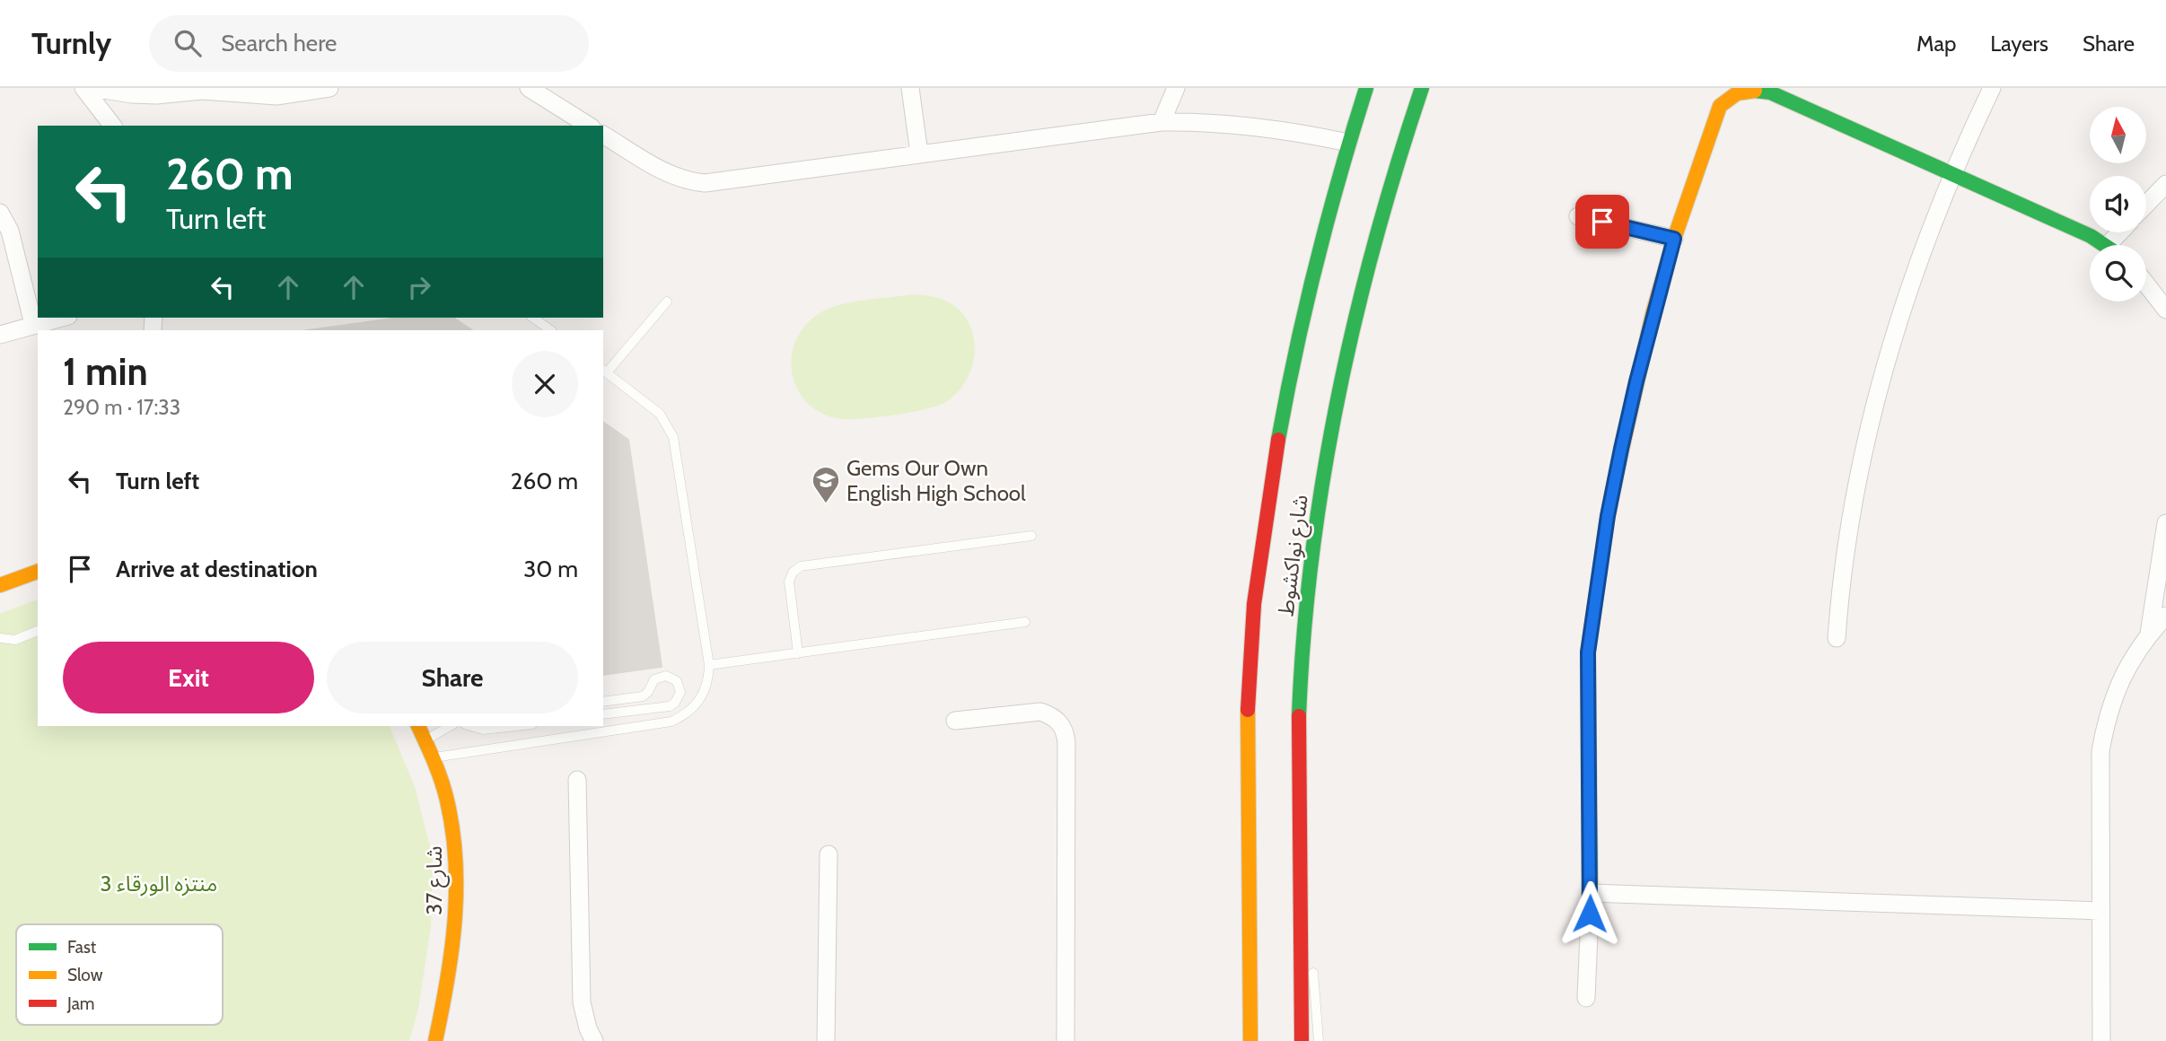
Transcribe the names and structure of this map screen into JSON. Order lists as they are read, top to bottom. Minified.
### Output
{"streets":{"street":["شارع نواكشوط","شارع 37"]},"parks":["منتزه الورقاء 3"],"places":{"school or university":["Gems Our Own English High School"]},"legend":["Fast","Slow","Jam"],"north":"top","page":{"header":"Turnly","search":"Search here","nav":["Map","Layers","Share"],"turn":["260 m","Turn left"],"heading":["1 min","290 m · 17:33"],"list":[{"name":"Turn left","value":"260 m"},{"name":"Arrive at destination","value":"30 m"}],"buttons":["Exit","Share"]}}
